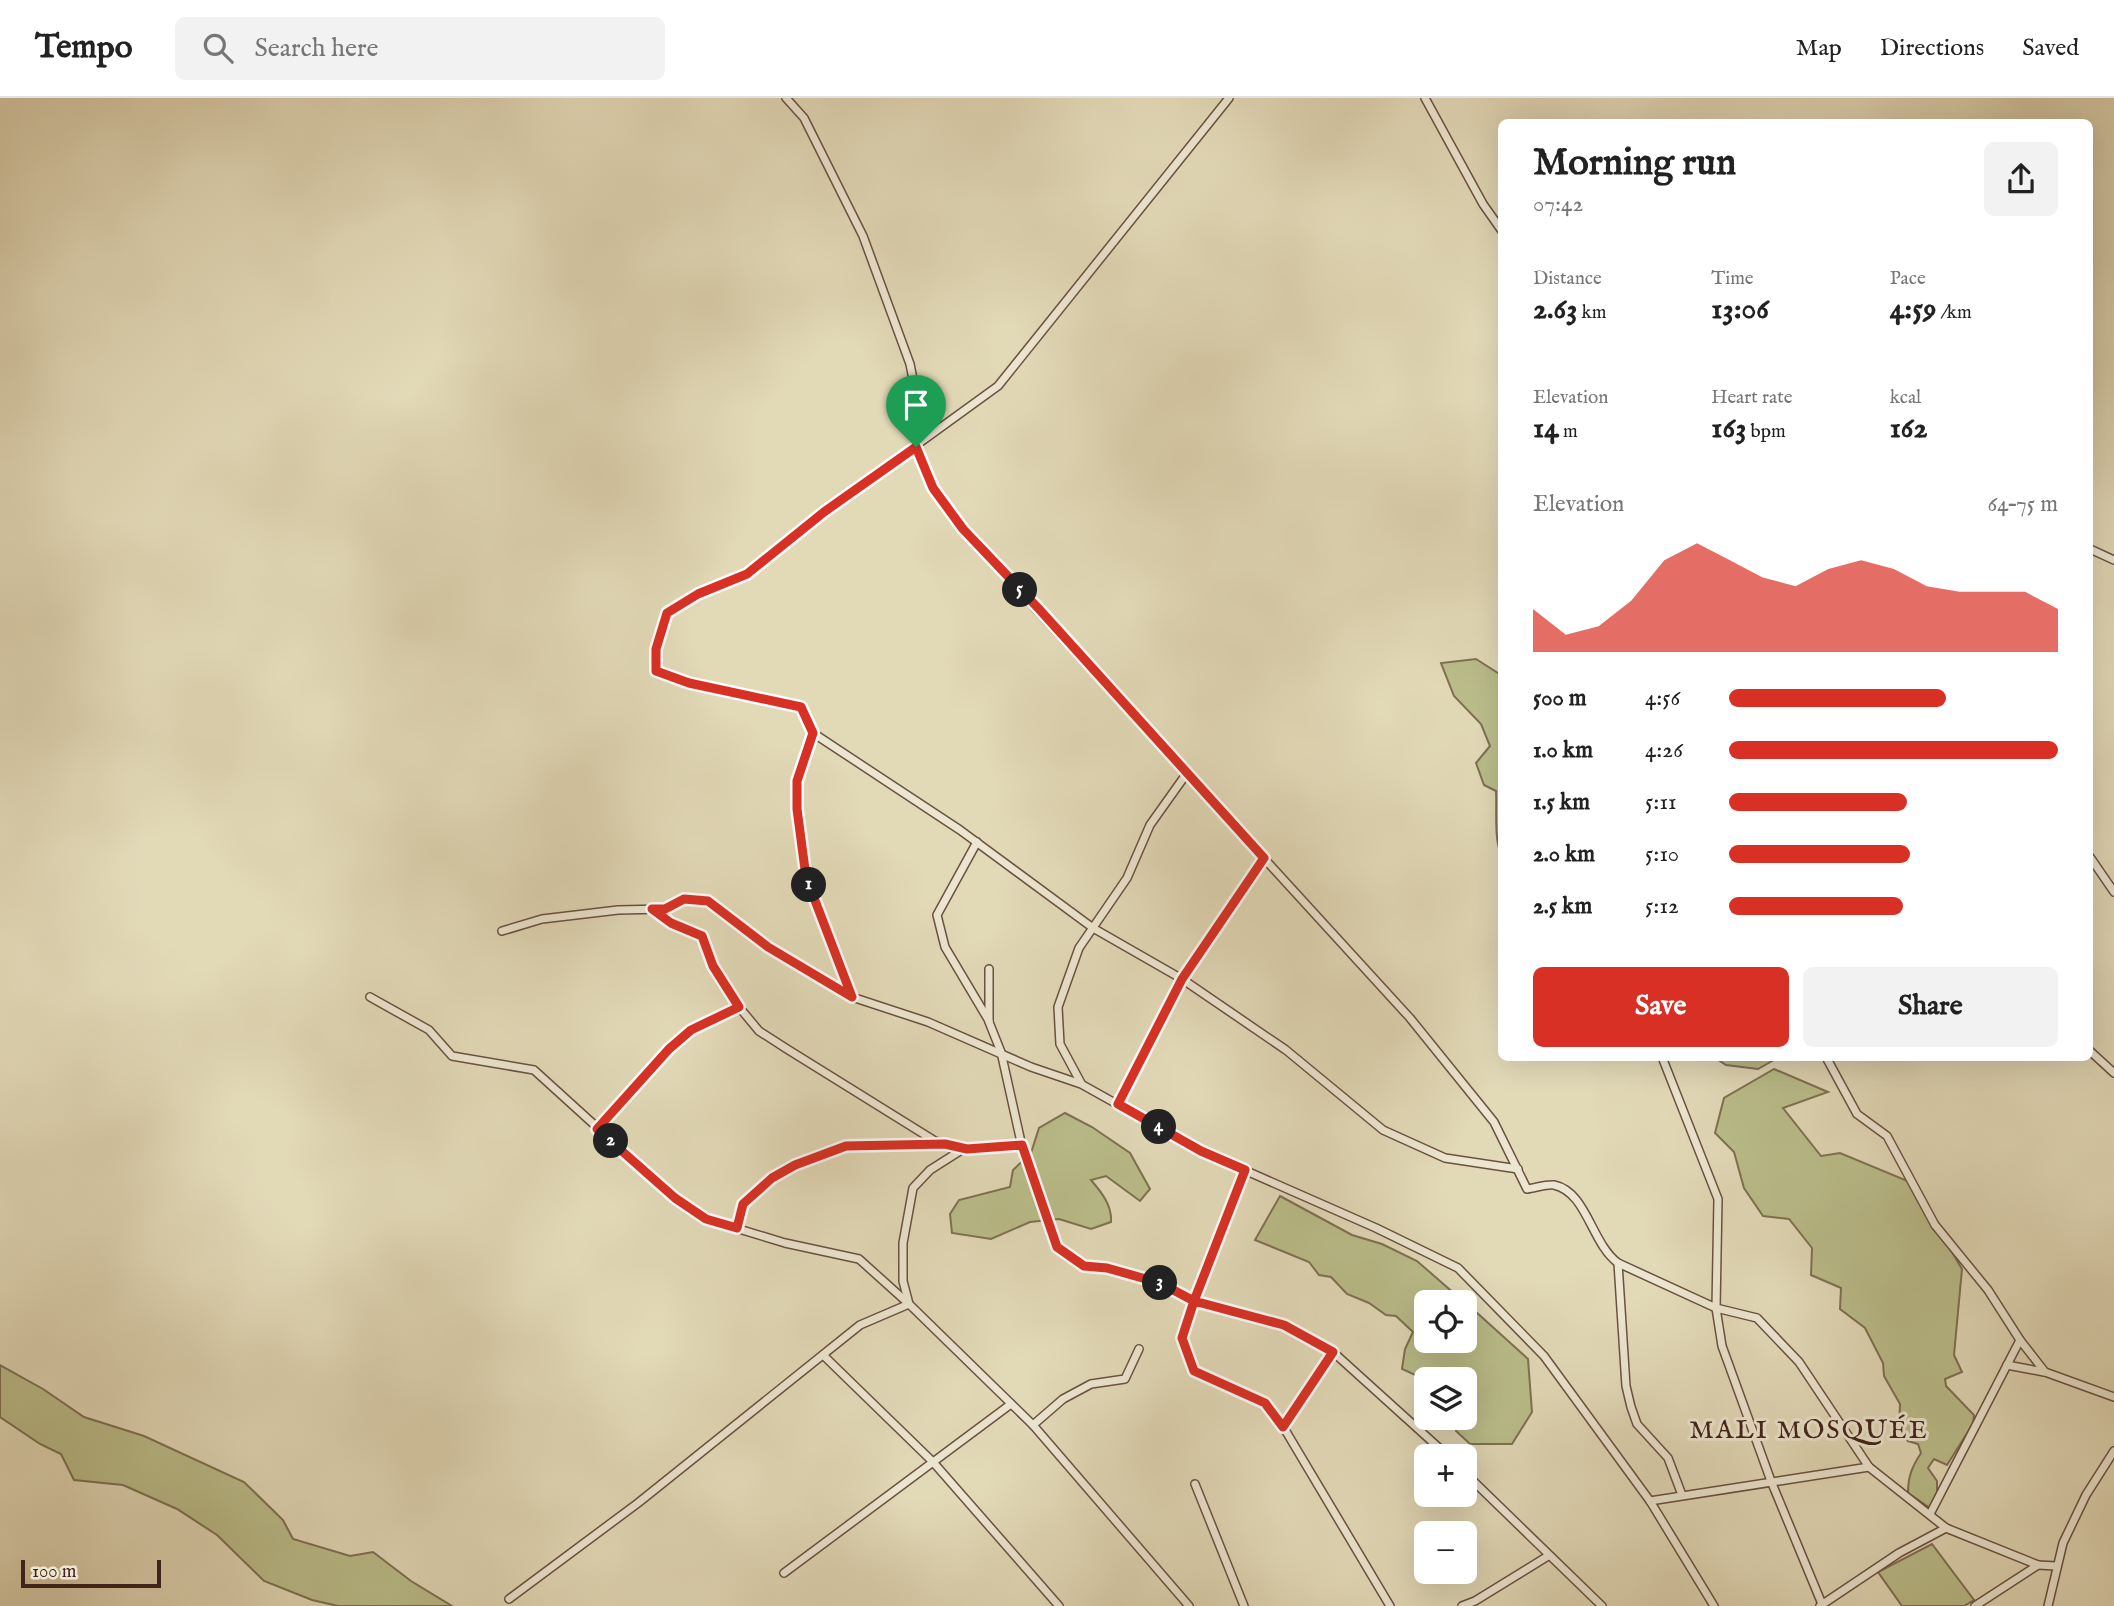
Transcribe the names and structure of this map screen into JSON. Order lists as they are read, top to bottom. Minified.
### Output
{"districts":["MALI MOSQUÉE"],"scale_bar":"100 m","page":{"header":"Tempo","search":"Search here","nav":["Map","Directions","Saved"],"heading":["Morning run","07:42"],"stats":[["Distance","2.63 km"],["Time","13:06"],["Pace","4:59 /km"],["Elevation","14 m"],["Heart rate","163 bpm"],["kcal","162"]],"chart":["Elevation","64–75 m"],"pins":["5","1","4","2","3"],"list":[{"name":"500 m","note":"4:56"},{"name":"1.0 km","note":"4:26"},{"name":"1.5 km","note":"5:11"},{"name":"2.0 km","note":"5:10"},{"name":"2.5 km","note":"5:12"}],"buttons":["Save","Share"],"map_buttons":["+","−"],"scale":"100 m"}}
